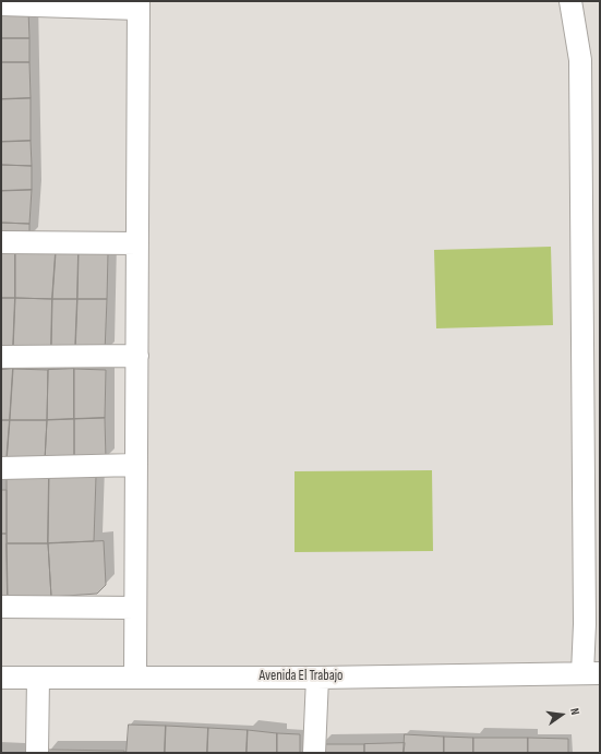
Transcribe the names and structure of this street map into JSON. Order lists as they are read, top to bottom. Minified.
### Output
{"streets":{"street":["Avenida El Trabajo"]},"north":"right"}
